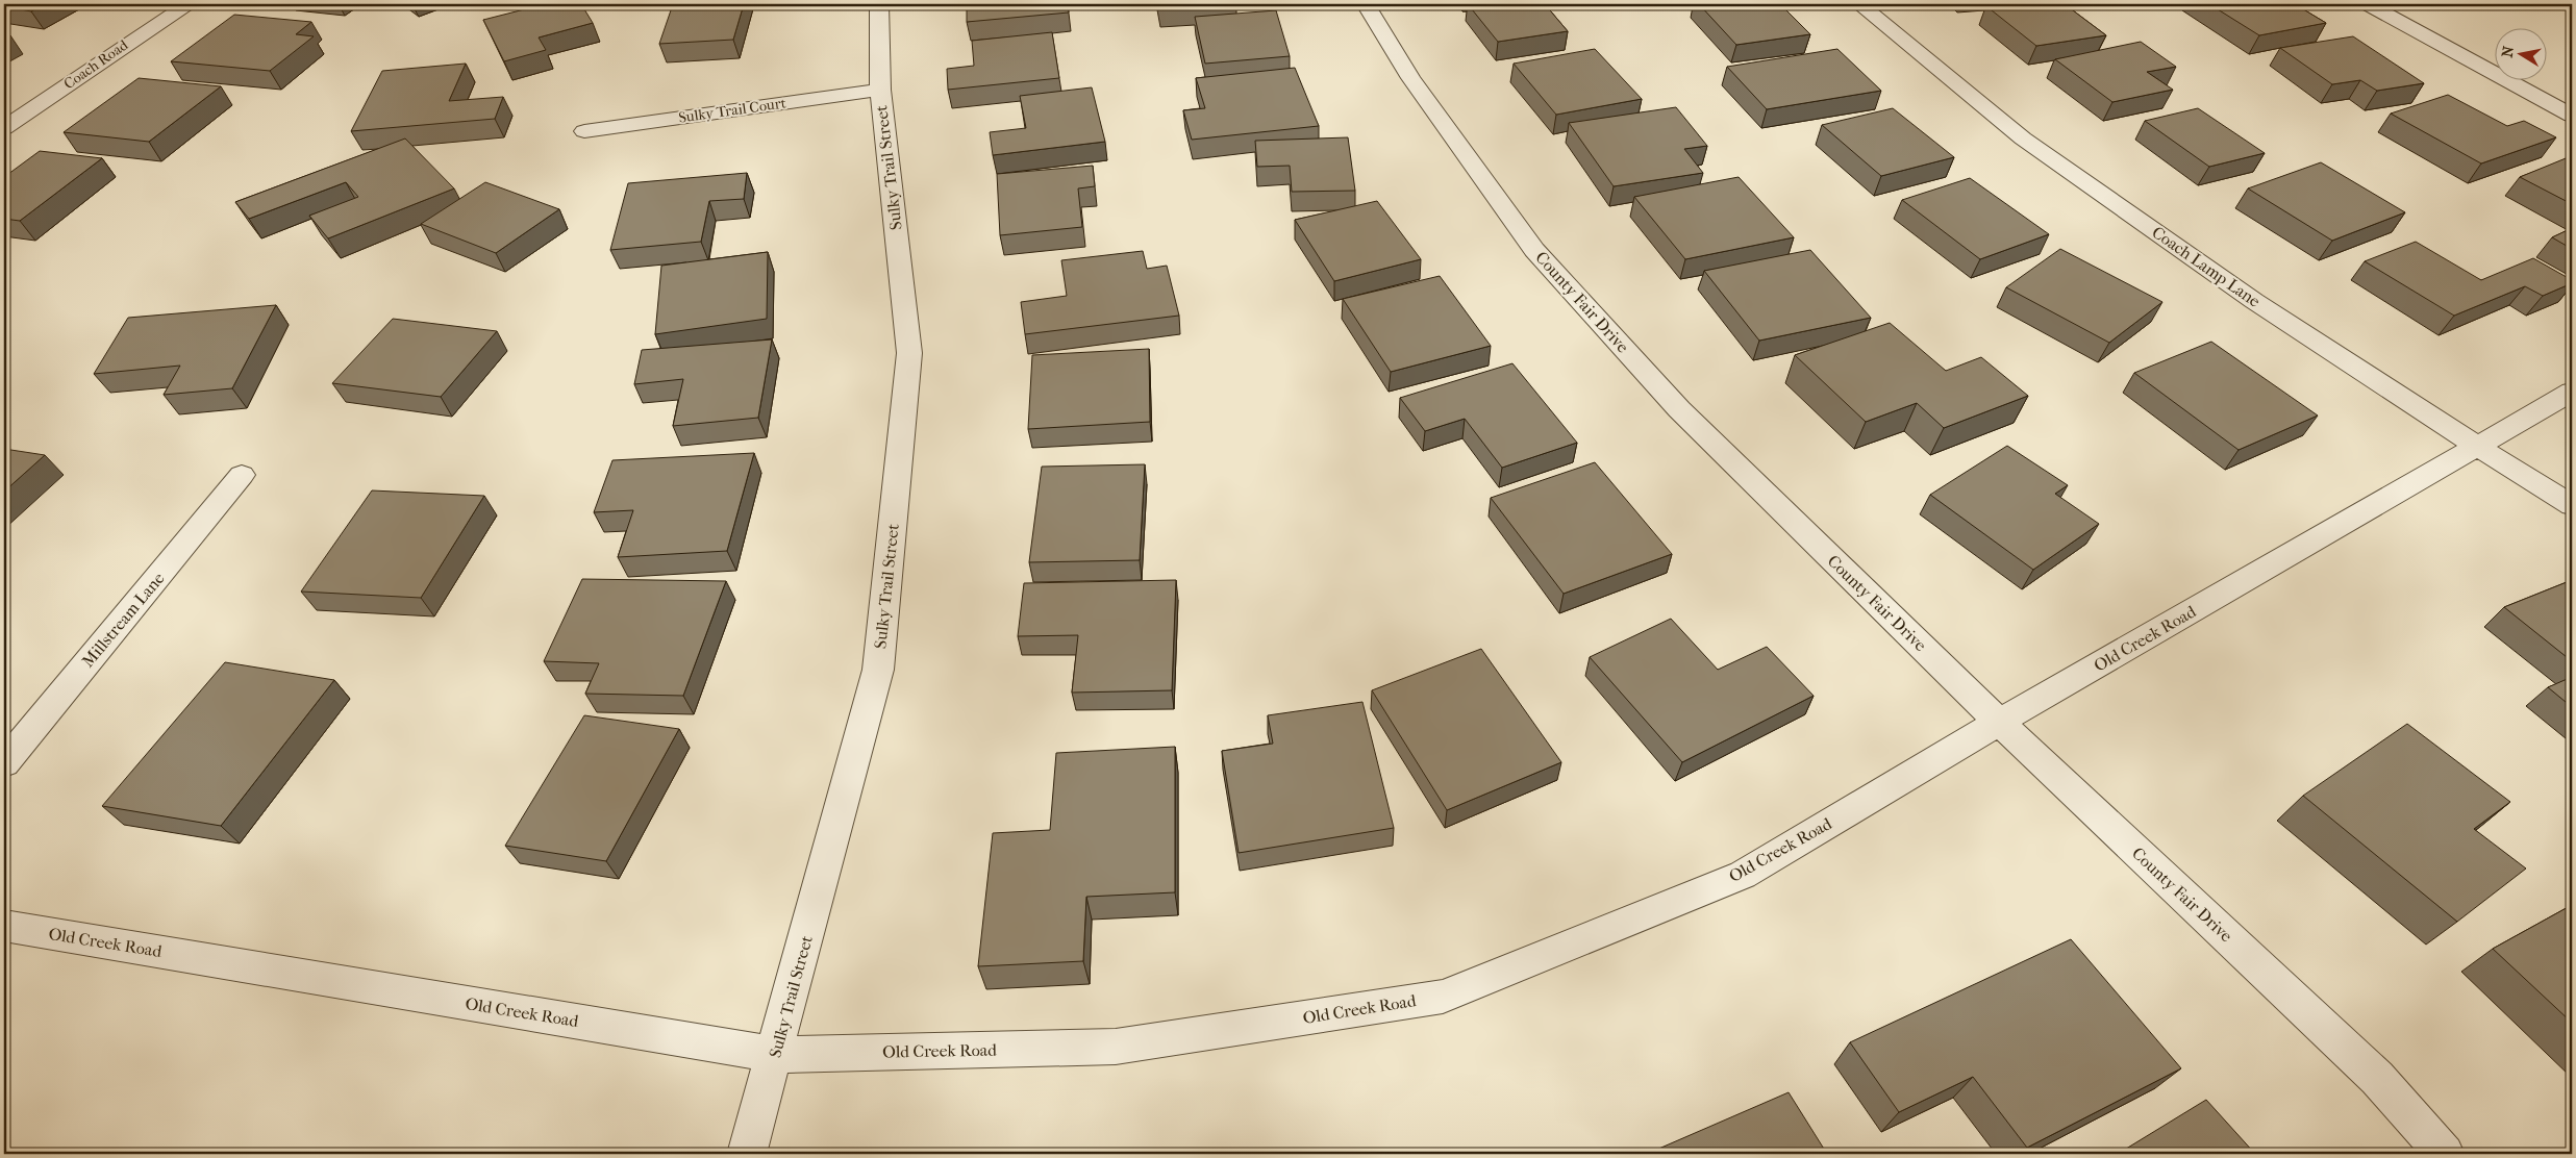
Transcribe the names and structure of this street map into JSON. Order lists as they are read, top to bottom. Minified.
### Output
{"streets":{"street":["Coach Road","Sulky Trail Court","Sulky Trail Street","Coach Lamp Lane","County Fair Drive","Millstream Lane","Old Creek Road"]},"crossings":[["Sulky Trail Court","Sulky Trail Street"],["Sulky Trail Street","Old Creek Road"],["Coach Lamp Lane","Old Creek Road"],["County Fair Drive","Old Creek Road"]],"north":"left"}
